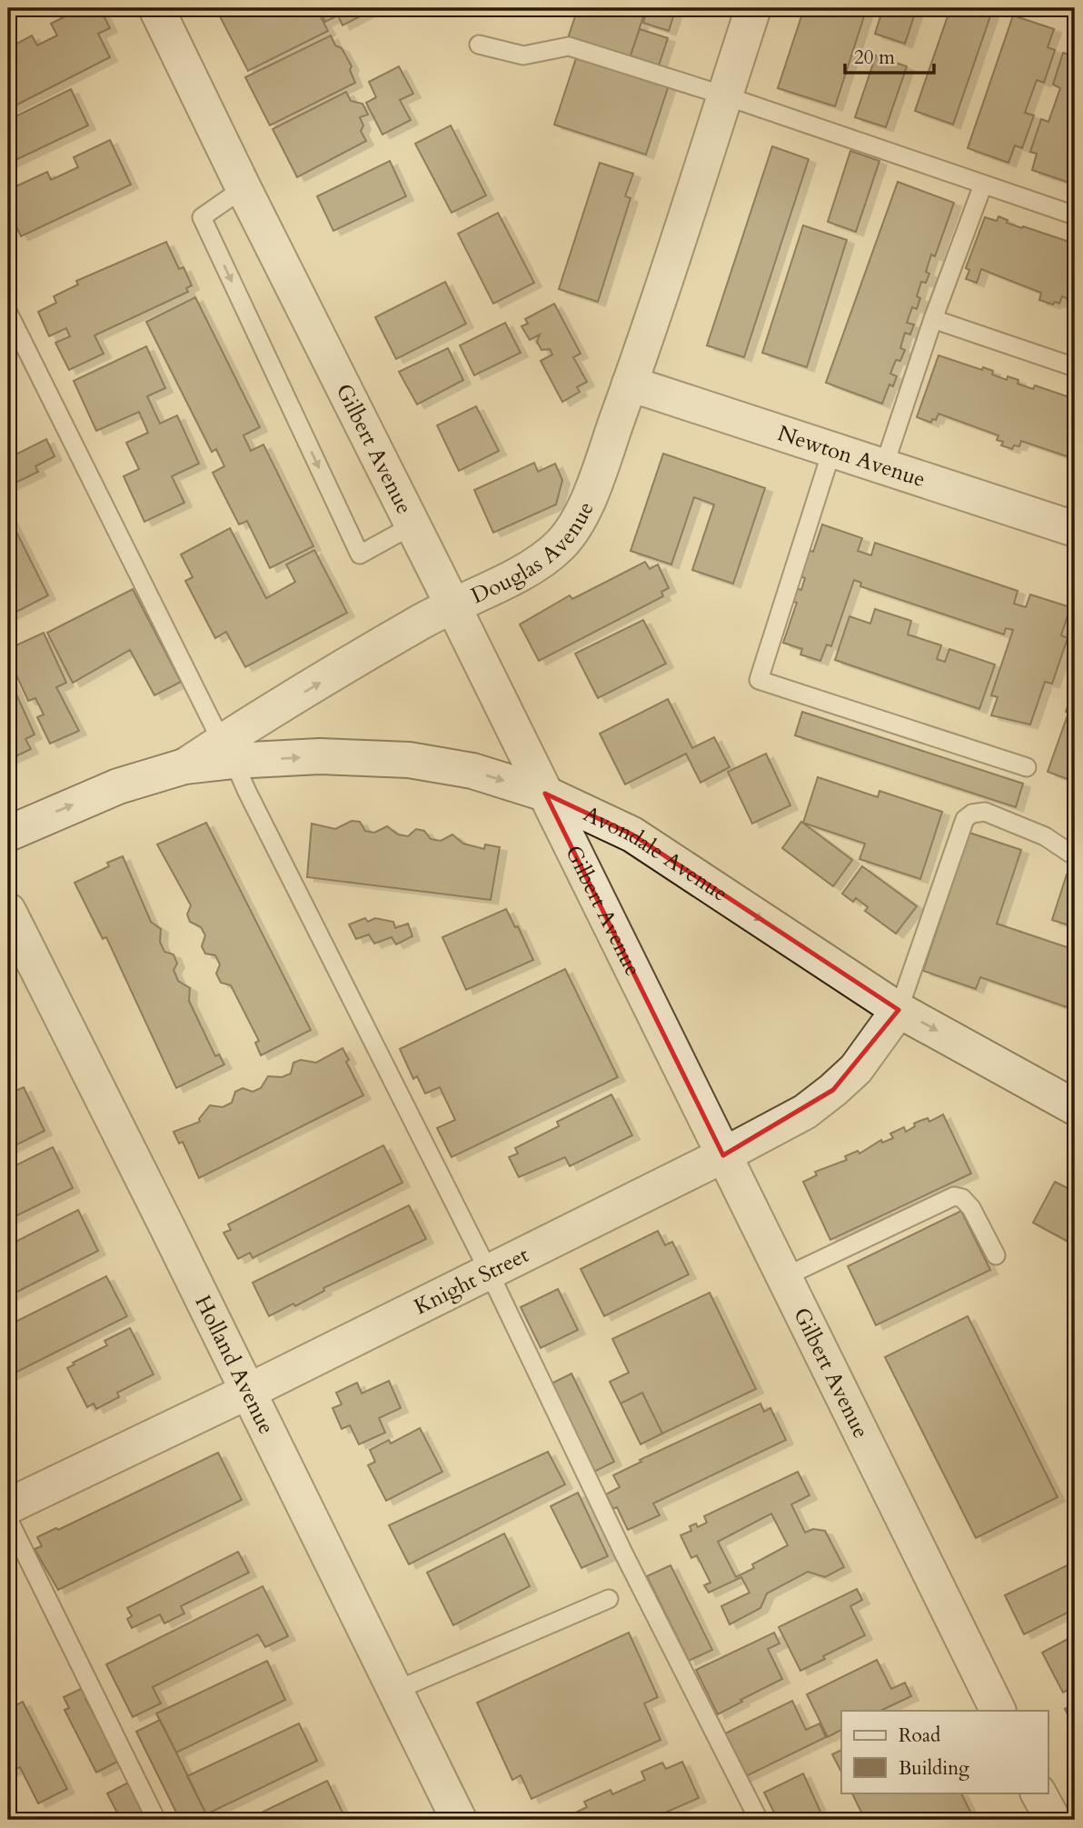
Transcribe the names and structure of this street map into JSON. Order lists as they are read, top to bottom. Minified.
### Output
{"streets":{"street":["Gilbert Avenue","Newton Avenue","Douglas Avenue","Avondale Avenue","Knight Street","Holland Avenue"]},"crossings":[["Gilbert Avenue","Douglas Avenue"],["Gilbert Avenue","Avondale Avenue"],["Gilbert Avenue","Knight Street"],["Newton Avenue","Douglas Avenue"],["Douglas Avenue","Avondale Avenue"],["Avondale Avenue","Knight Street"],["Knight Street","Holland Avenue"]],"one_way":["Avondale Avenue"],"legend":["Road","Building"],"scale_bar":"20 m"}
